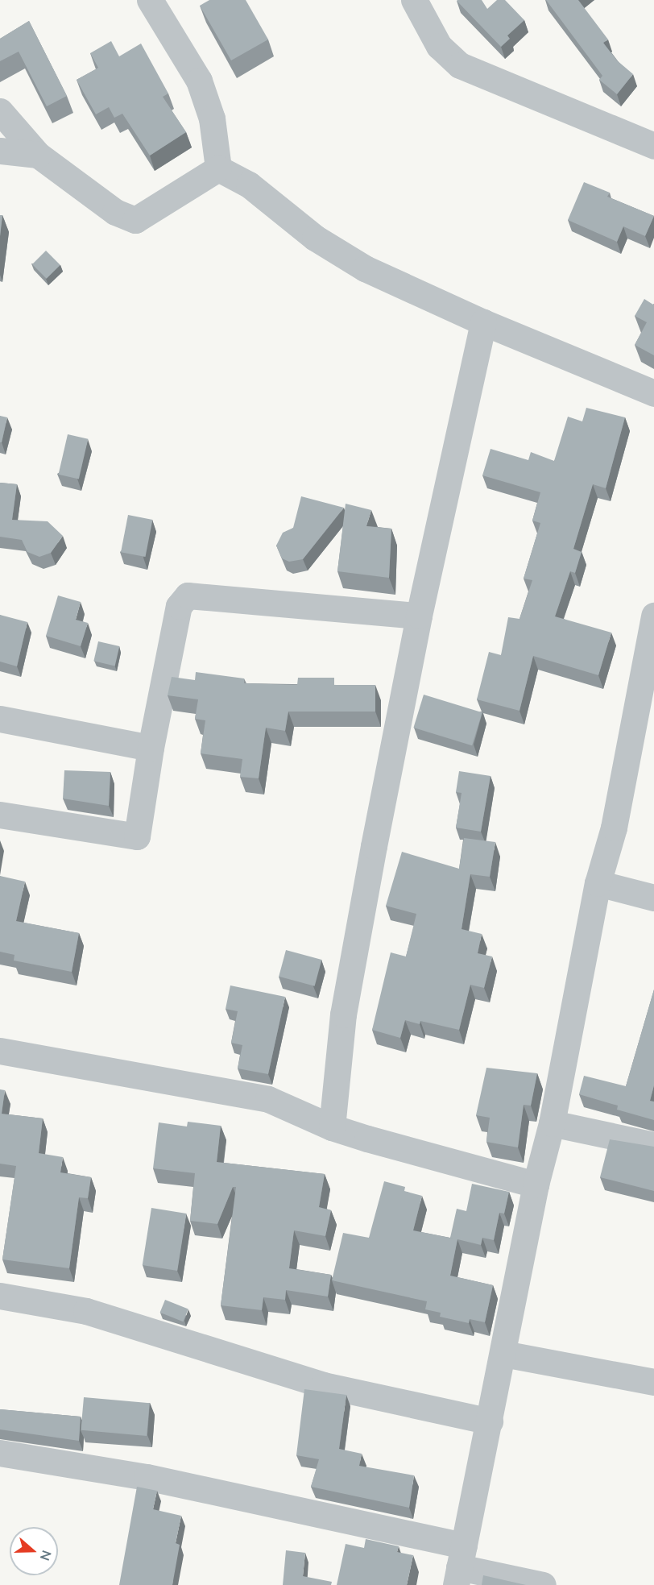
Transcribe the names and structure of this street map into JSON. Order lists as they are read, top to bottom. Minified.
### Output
{"north":"right"}
